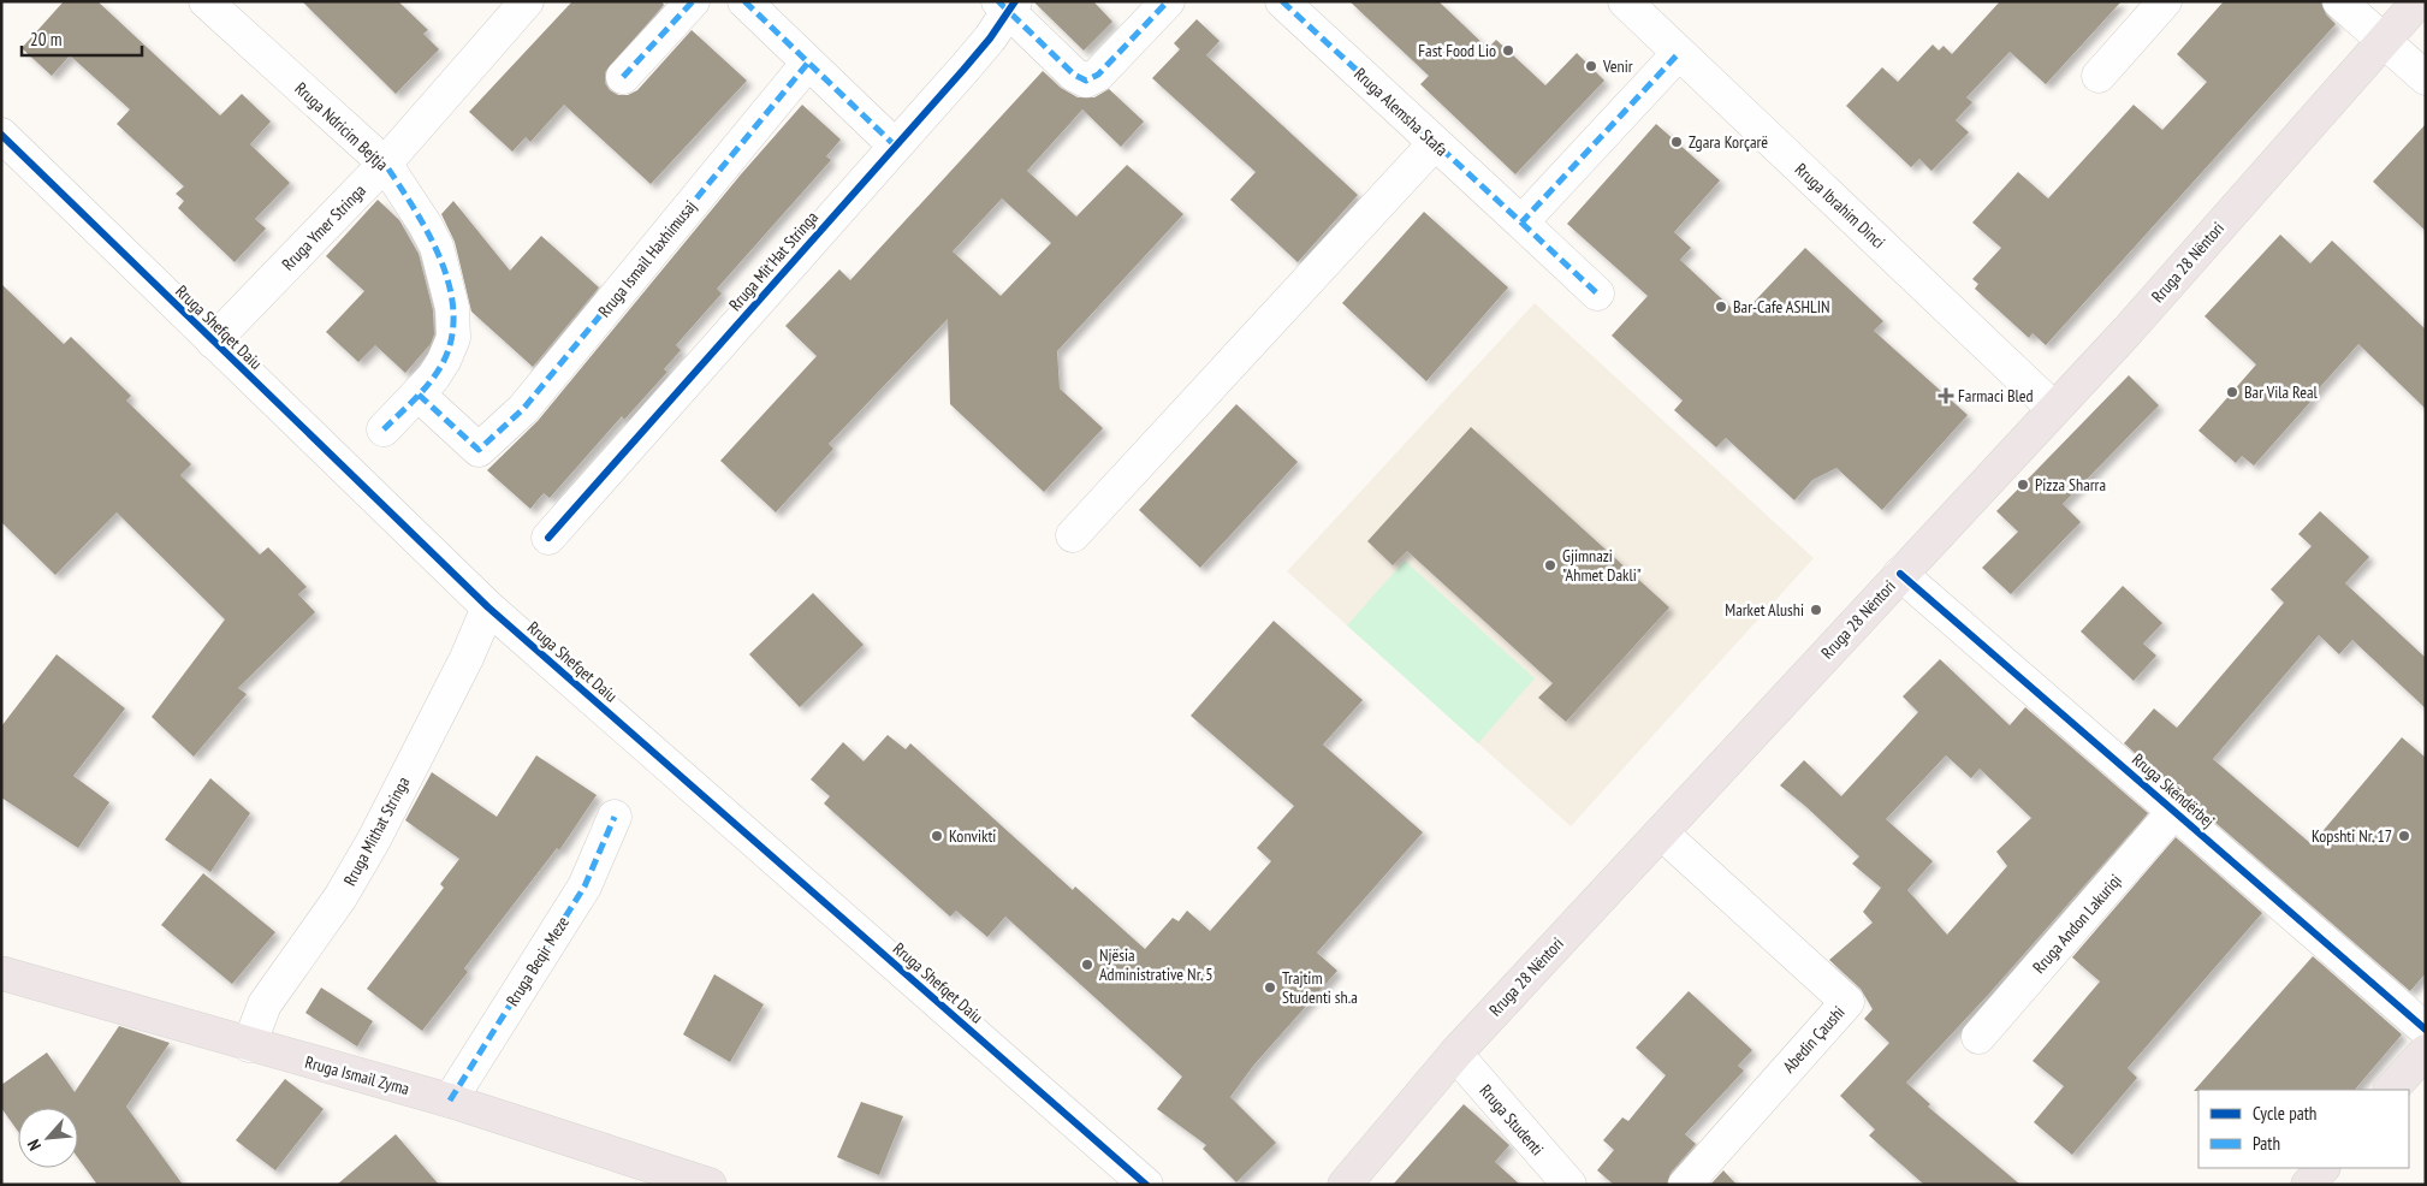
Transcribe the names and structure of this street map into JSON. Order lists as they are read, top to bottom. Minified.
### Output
{"streets":{"main road":["Rruga 28 Nëntori","Rruga Ismail Zyma"],"street":["Rruga Alemsha Stafa","Rruga Ndricim Bejtja","Rruga Ibrahim Dinci","Rruga Ymer Stringa","Rruga Ismail Haxhimusaj","Rruga Mit'Hat Stringa","Rruga Shefqet Daiu","Rruga Skëndërbej","Rruga Mithat Stringa","Rruga Andon Lakuriqi","Rruga Beqir Meze","Abedin Çaushi","Rruga Studenti"]},"crossings":[["Rruga Ndricim Bejtja","Rruga Ymer Stringa"],["Rruga Ndricim Bejtja","Rruga Ismail Haxhimusaj"],["Rruga Ibrahim Dinci","Rruga 28 Nëntori"],["Rruga Ymer Stringa","Rruga Shefqet Daiu"],["Rruga 28 Nëntori","Rruga Skëndërbej"],["Rruga 28 Nëntori","Abedin Çaushi"],["Rruga 28 Nëntori","Rruga Studenti"],["Rruga Shefqet Daiu","Rruga Mithat Stringa"],["Rruga Skëndërbej","Rruga Andon Lakuriqi"],["Rruga Mithat Stringa","Rruga Ismail Zyma"],["Rruga Beqir Meze","Rruga Ismail Zyma"]],"places":{"other":["Fast Food Lio","Venir","Zgara Korçarë","Bar-Cafe ASHLIN","Bar Vila Real","Pizza Sharra","Gjimnazi \"Ahmet Dakli\"","Market Alushi","Konvikti","Kopshti Nr. 17","Njësia Administrative Nr. 5","Trajtim Studenti sh.a"],"health":["Farmaci Bled"]},"legend":["Cycle path","Path"],"scale_bar":"20 m","north":"bottom left"}
